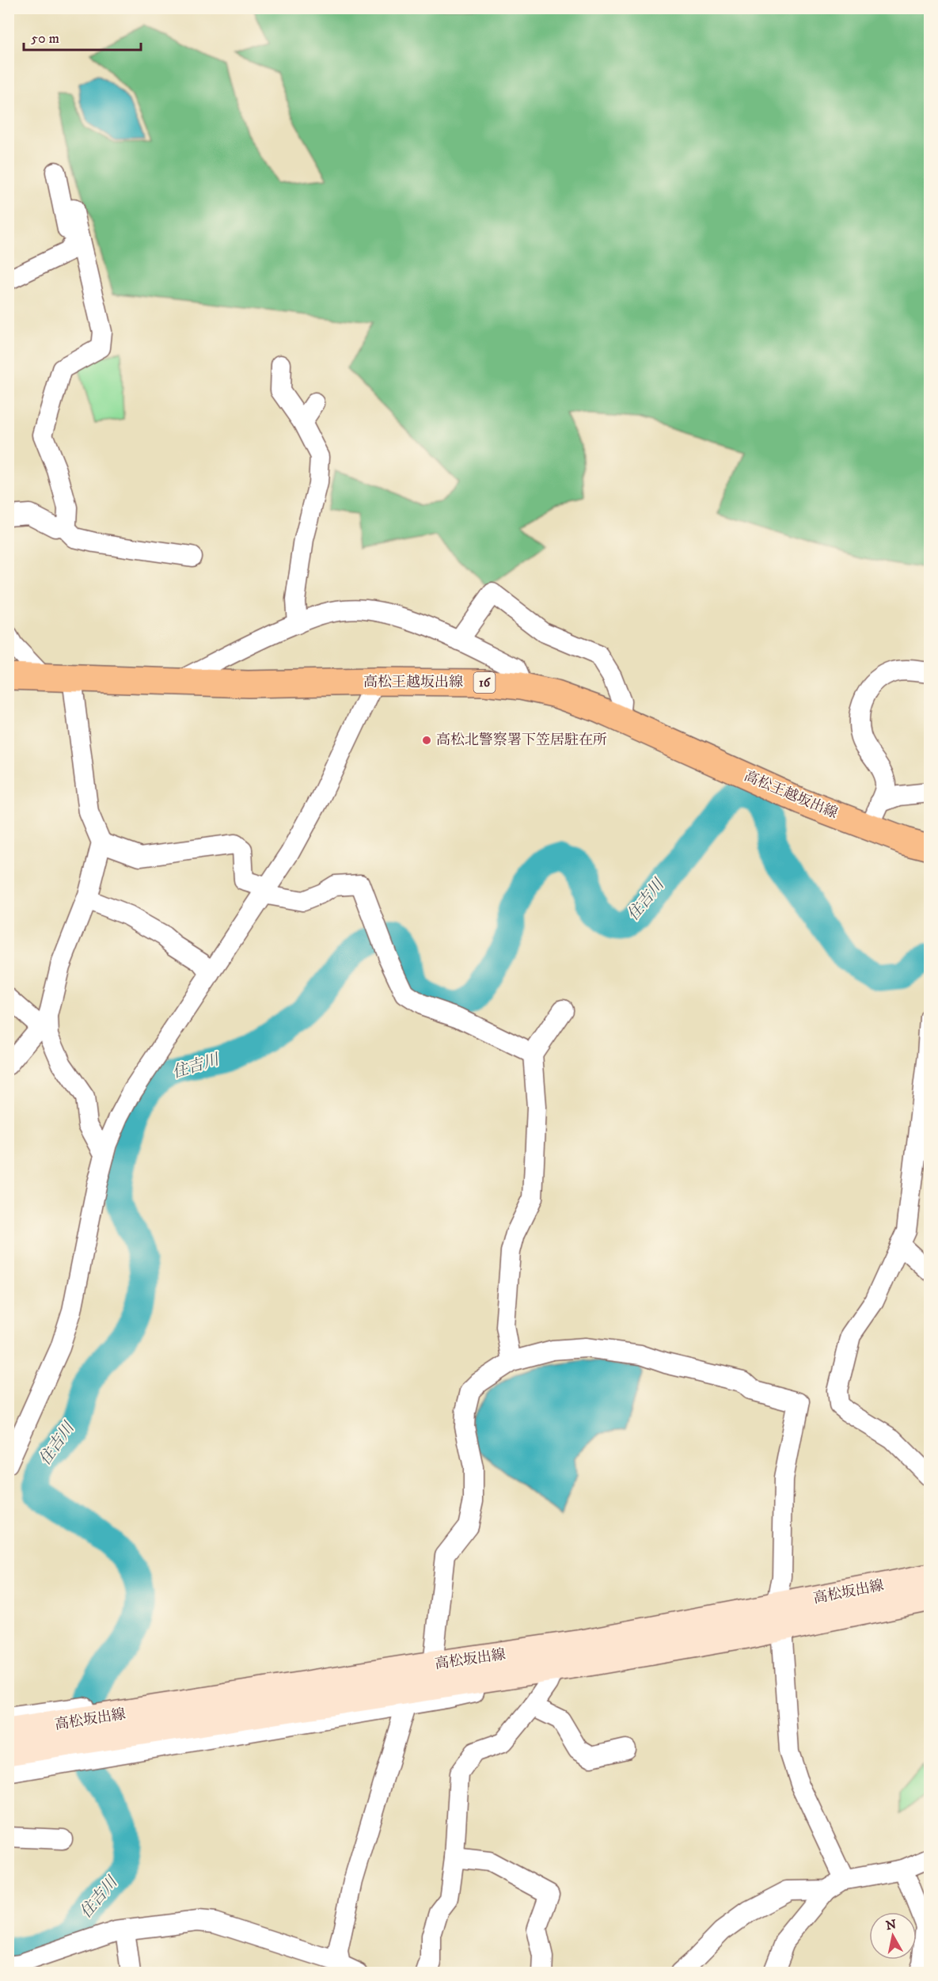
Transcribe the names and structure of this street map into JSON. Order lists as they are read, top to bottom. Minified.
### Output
{"streets":{"main road":["高松王越坂出線","16","高松坂出線"]},"water":["住吉川"],"places":["高松北警察署下笠居駐在所"],"scale_bar":"50 m","north":"top"}
